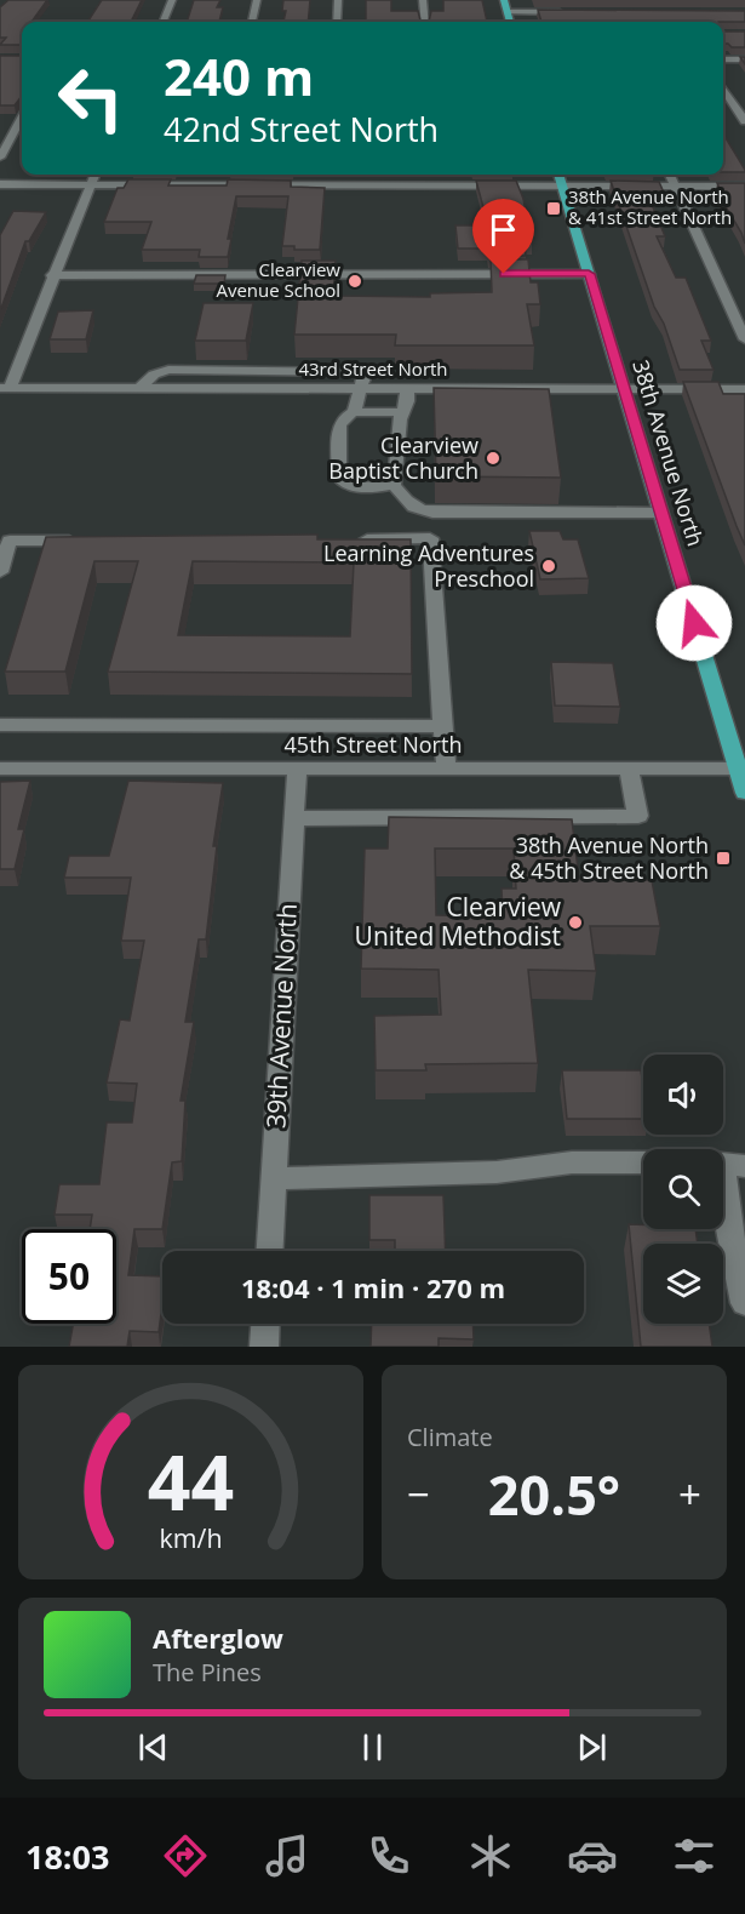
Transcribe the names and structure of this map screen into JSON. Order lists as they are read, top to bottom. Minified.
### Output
{"streets":{"main road":["38th Avenue North"],"street":["43rd Street North","45th Street North","39th Avenue North"]},"crossings":[["43rd Street North","38th Avenue North"],["38th Avenue North","45th Street North"],["45th Street North","39th Avenue North"]],"places":{"transit":["38th Avenue North & 41st Street North","38th Avenue North & 45th Street North"],"other":["Clearview Avenue School","Clearview Baptist Church","Learning Adventures Preschool","Clearview United Methodist"]},"page":{"turn":["240 m","42nd Street North"],"limit":"50","trip":"18:04 · 1 min · 270 m","tile":"Climate","heat":["−","20.5°","+"],"song":["Afterglow","The Pines"],"tabs":"18:03","gauge":["44","km/h"]}}
